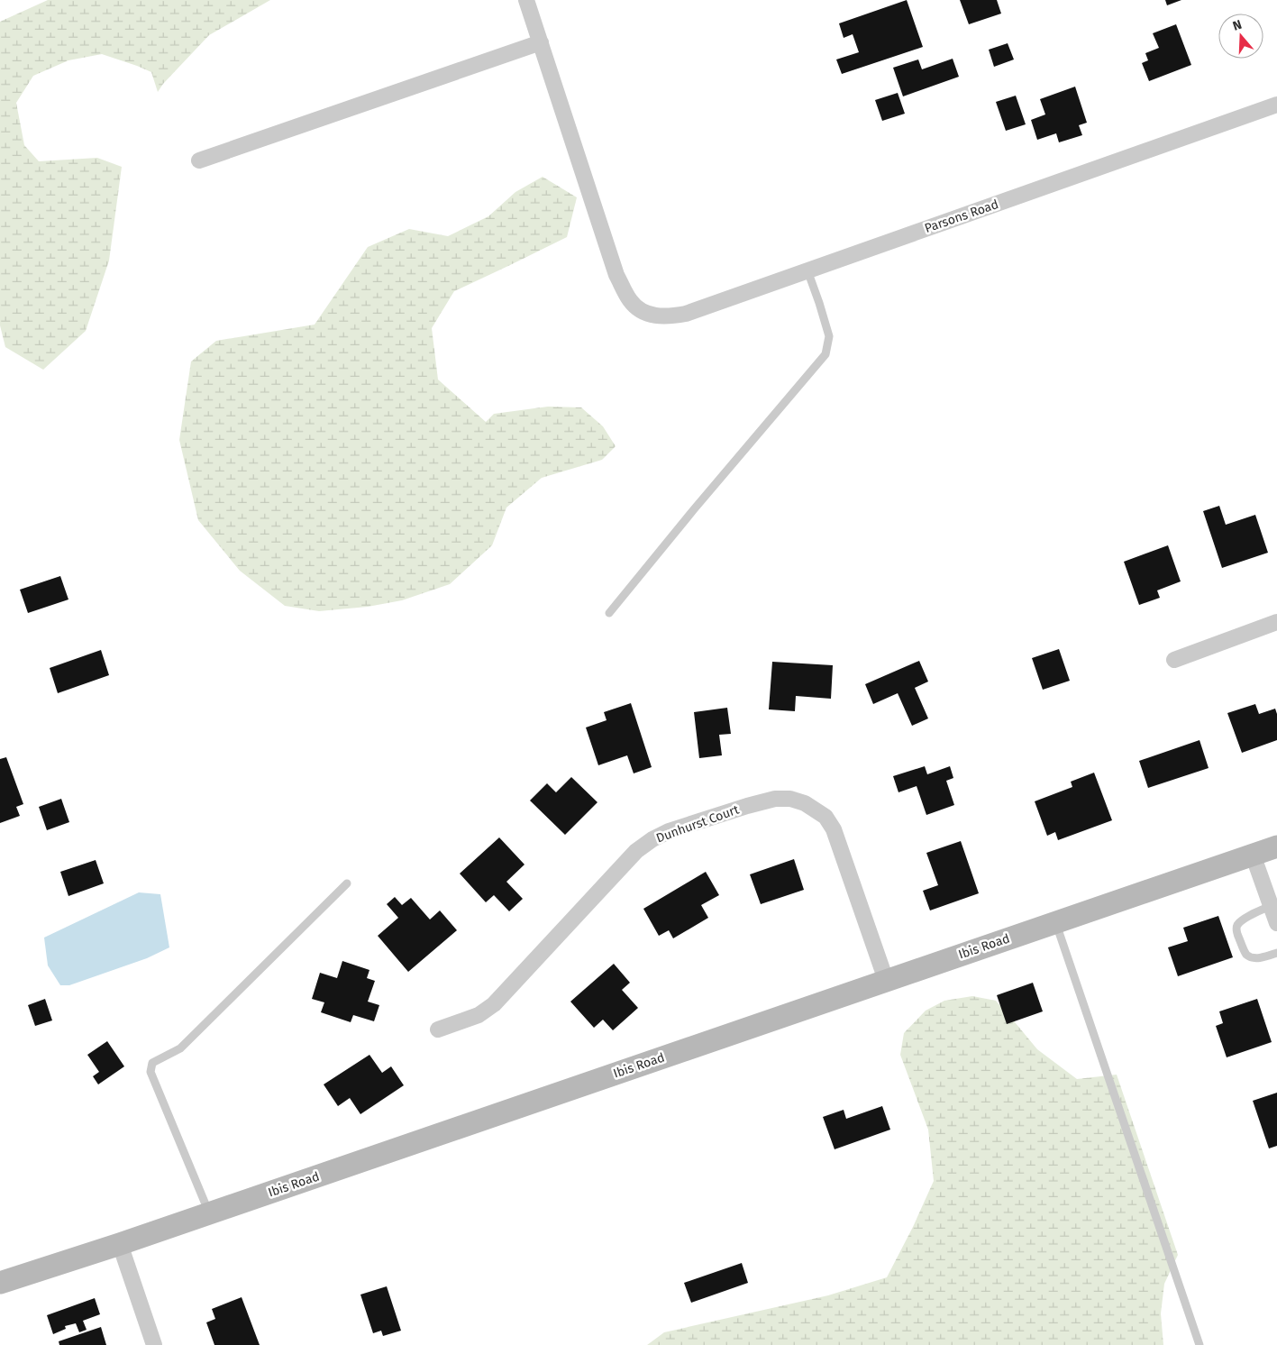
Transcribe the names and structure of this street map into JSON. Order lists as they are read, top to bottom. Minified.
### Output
{"streets":{"street":["Parsons Road","Dunhurst Court","Ibis Road"]},"crossings":[["Dunhurst Court","Ibis Road"]],"north":"top"}
